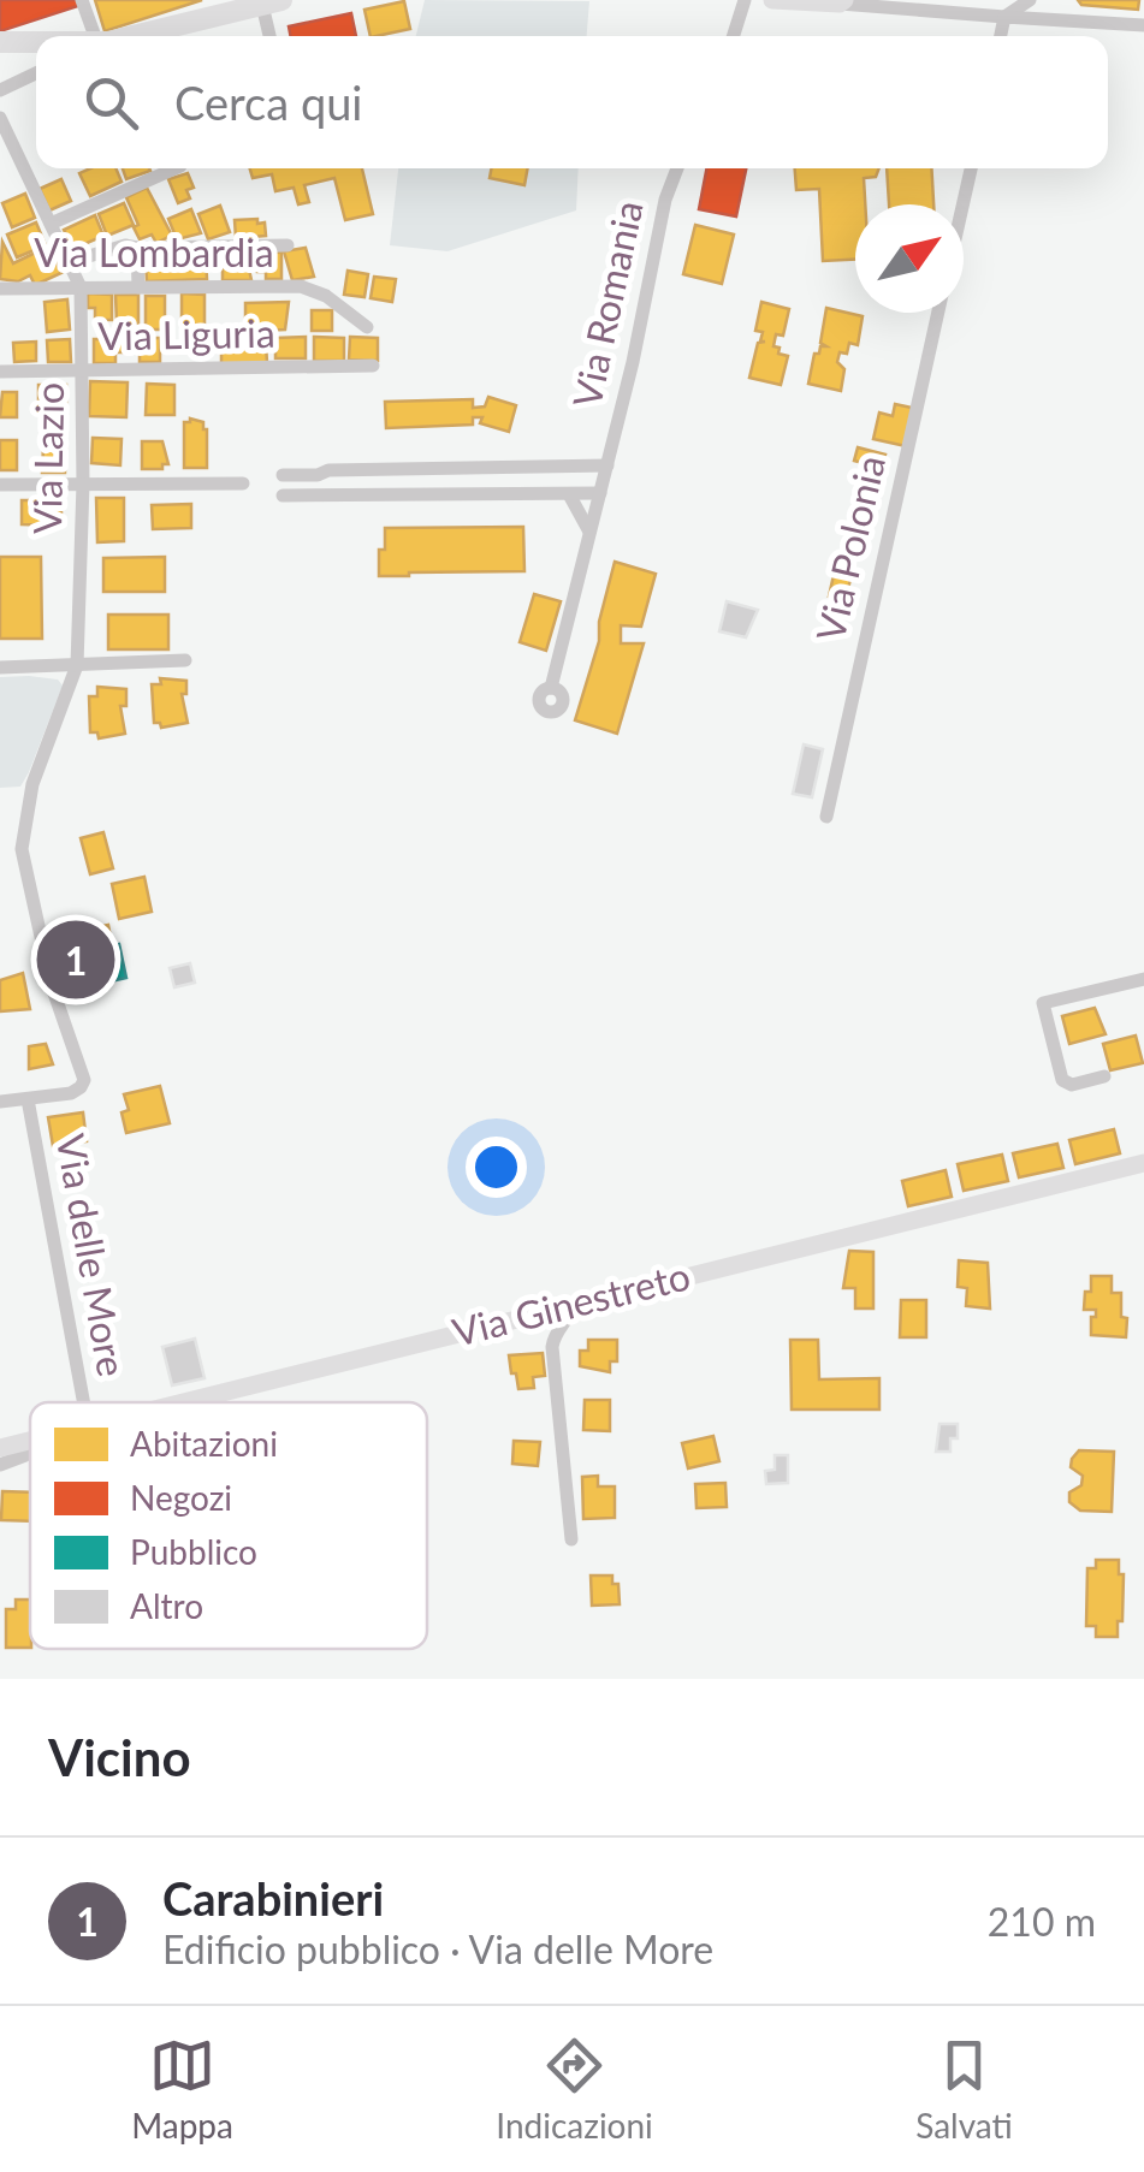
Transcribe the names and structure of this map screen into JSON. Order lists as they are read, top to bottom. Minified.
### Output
{"streets":{"street":["Via Lombardia","Via Romania","Via Liguria","Via Lazio","Via Polonia","Via delle More","Via Ginestreto"]},"crossings":[["Via Lombardia","Via Lazio"],["Via Liguria","Via Lazio"],["Via Lazio","Via delle More"]],"legend":["Abitazioni","Negozi","Pubblico","Altro"],"north":"top right","page":{"search":"Cerca qui","pins":"1","heading":"Vicino","list":[{"mark":"1","name":"Carabinieri","note":"Edificio pubblico · Via delle More","value":"210 m"}],"nav":["Mappa","Indicazioni","Salvati"]}}
